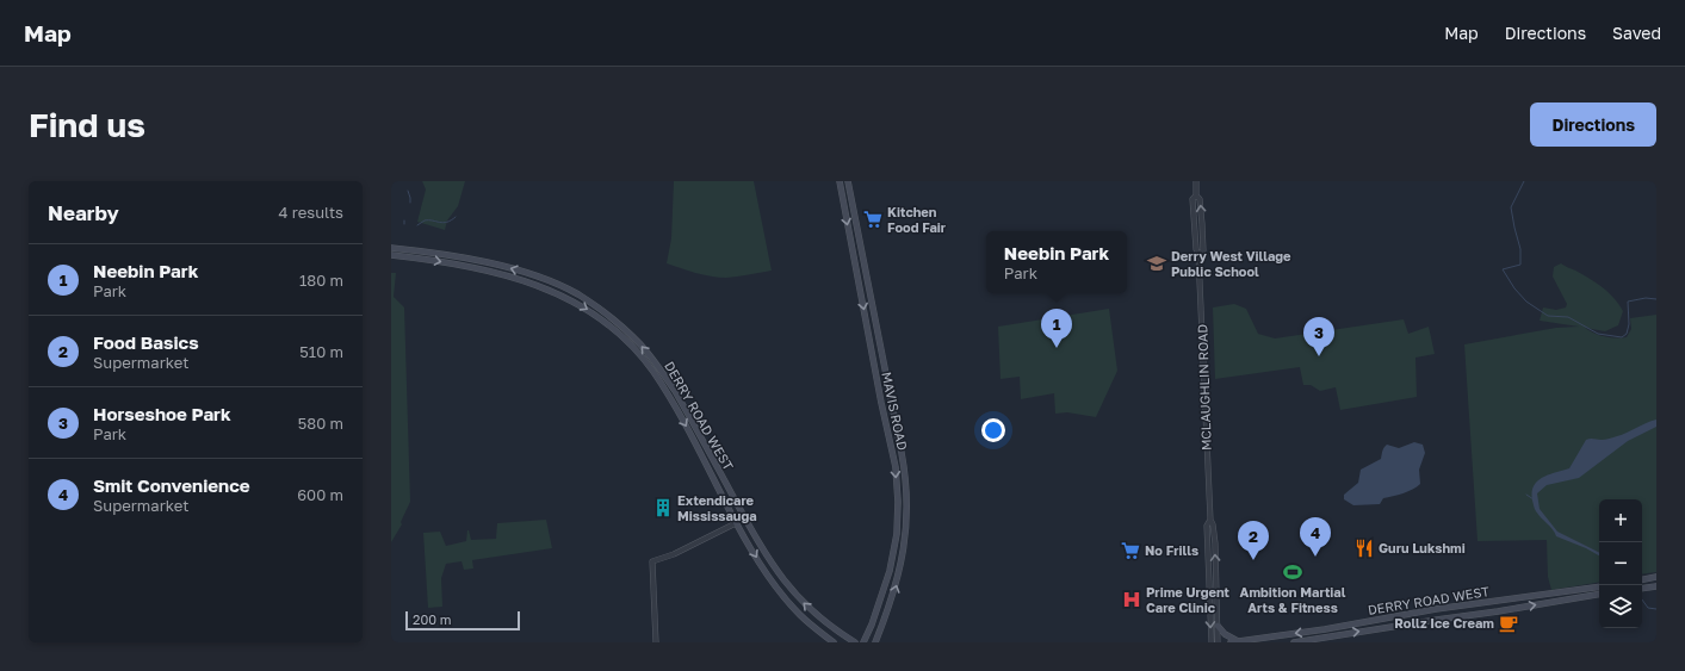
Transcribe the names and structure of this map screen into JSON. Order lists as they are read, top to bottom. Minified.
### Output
{"streets":{"main road":["MAVIS ROAD","DERRY ROAD WEST"],"street":["MCLAUGHLIN ROAD"]},"places":{"supermarket":["Kitchen Food Fair","No Frills"],"school or university":["Derry West Village Public School"],"building":["Extendicare Mississauga"],"restaurant":["Guru Lukshmi"],"sports":["Ambition Martial Arts & Fitness"],"hospital":["Prime Urgent Care Clinic"],"cafe":["Rollz Ice Cream"]},"scale_bar":"200 m","page":{"header":"Map","nav":["Map","Directions","Saved"],"buttons":"Directions","title":"Find us","heading":["Nearby","4 results"],"popup":["Neebin Park","Park"],"list":[{"mark":"1","name":"Neebin Park","note":"Park","value":"180 m"},{"mark":"2","name":"Food Basics","note":"Supermarket","value":"510 m"},{"mark":"3","name":"Horseshoe Park","note":"Park","value":"580 m"},{"mark":"4","name":"Smit Convenience","note":"Supermarket","value":"600 m"}],"pins":["1","3","4","2"],"map_buttons":["+","−"],"scale":"200 m"}}
